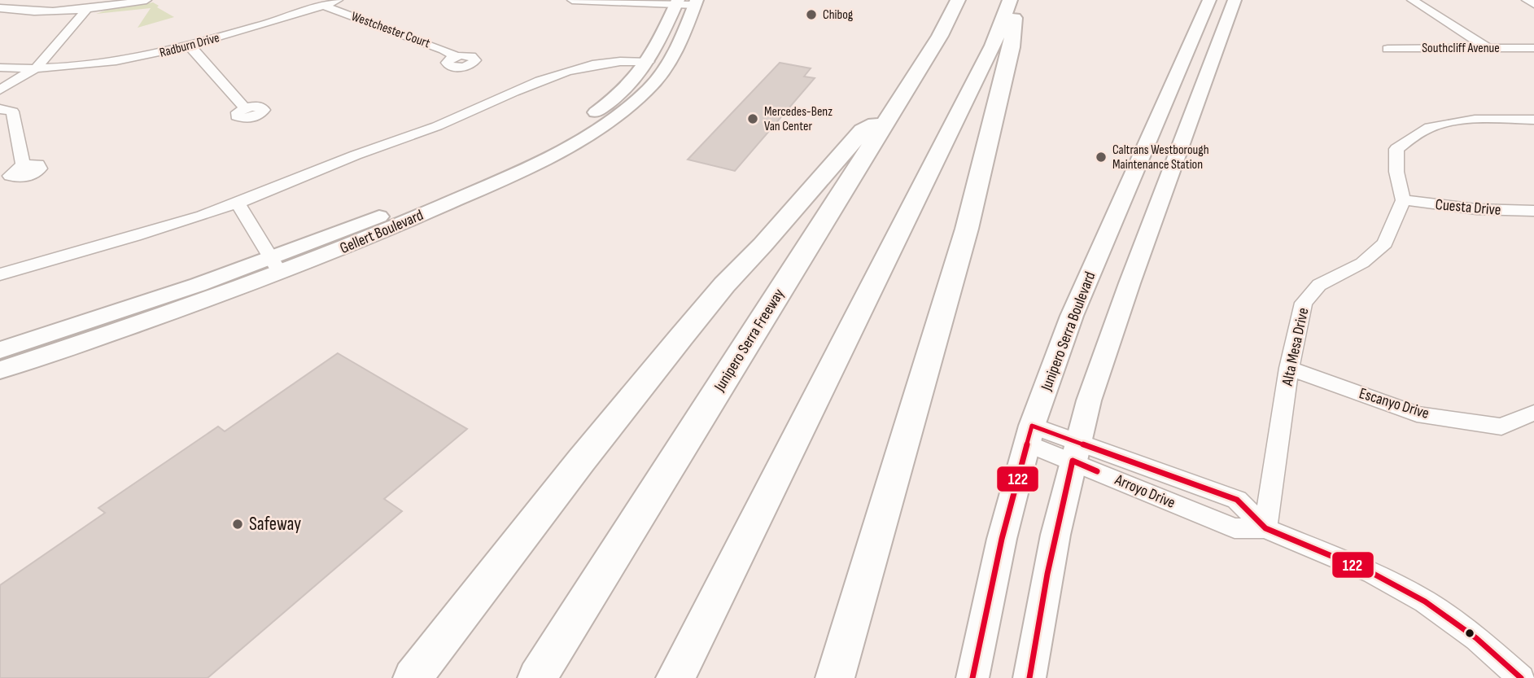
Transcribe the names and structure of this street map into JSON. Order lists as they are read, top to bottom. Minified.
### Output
{"streets":{"highway":["Junipero Serra Freeway"],"main road":["Gellert Boulevard","Junipero Serra Boulevard"],"street":["Westchester Court","Radburn Drive","Southcliff Avenue","Cuesta Drive","Alta Mesa Drive","Escanyo Drive","Arroyo Drive"]},"crossings":[["Westchester Court","Radburn Drive"],["Cuesta Drive","Alta Mesa Drive"],["Junipero Serra Boulevard","Arroyo Drive"],["Alta Mesa Drive","Escanyo Drive"],["Alta Mesa Drive","Arroyo Drive"]],"places":["Chibog","Mercedes-Benz Van Center","Caltrans Westborough Maintenance Station","Safeway"],"lines":["transit line 122"]}
